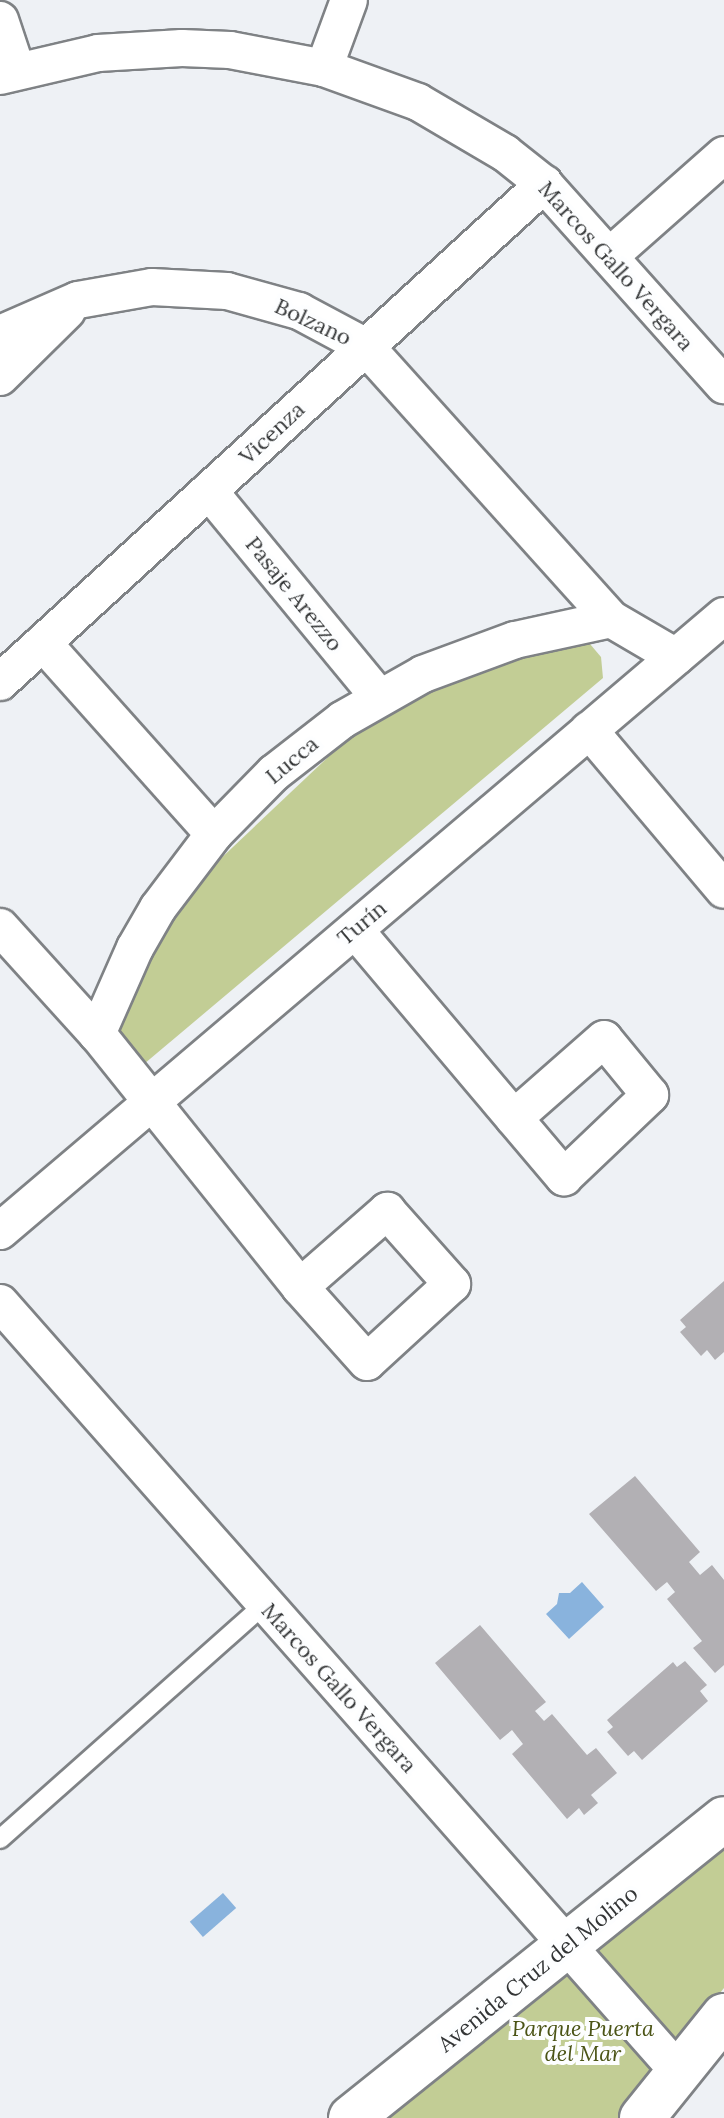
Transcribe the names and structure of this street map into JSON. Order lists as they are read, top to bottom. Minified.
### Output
{"streets":{"street":["Marcos Gallo Vergara","Bolzano","Vicenza","Pasaje Arezzo","Lucca","Turín","Avenida Cruz del Molino"]},"crossings":[["Marcos Gallo Vergara","Vicenza"],["Marcos Gallo Vergara","Avenida Cruz del Molino"],["Bolzano","Vicenza"],["Bolzano","Lucca"],["Vicenza","Pasaje Arezzo"],["Pasaje Arezzo","Lucca"]],"parks":["Parque Puerta del Mar"]}
